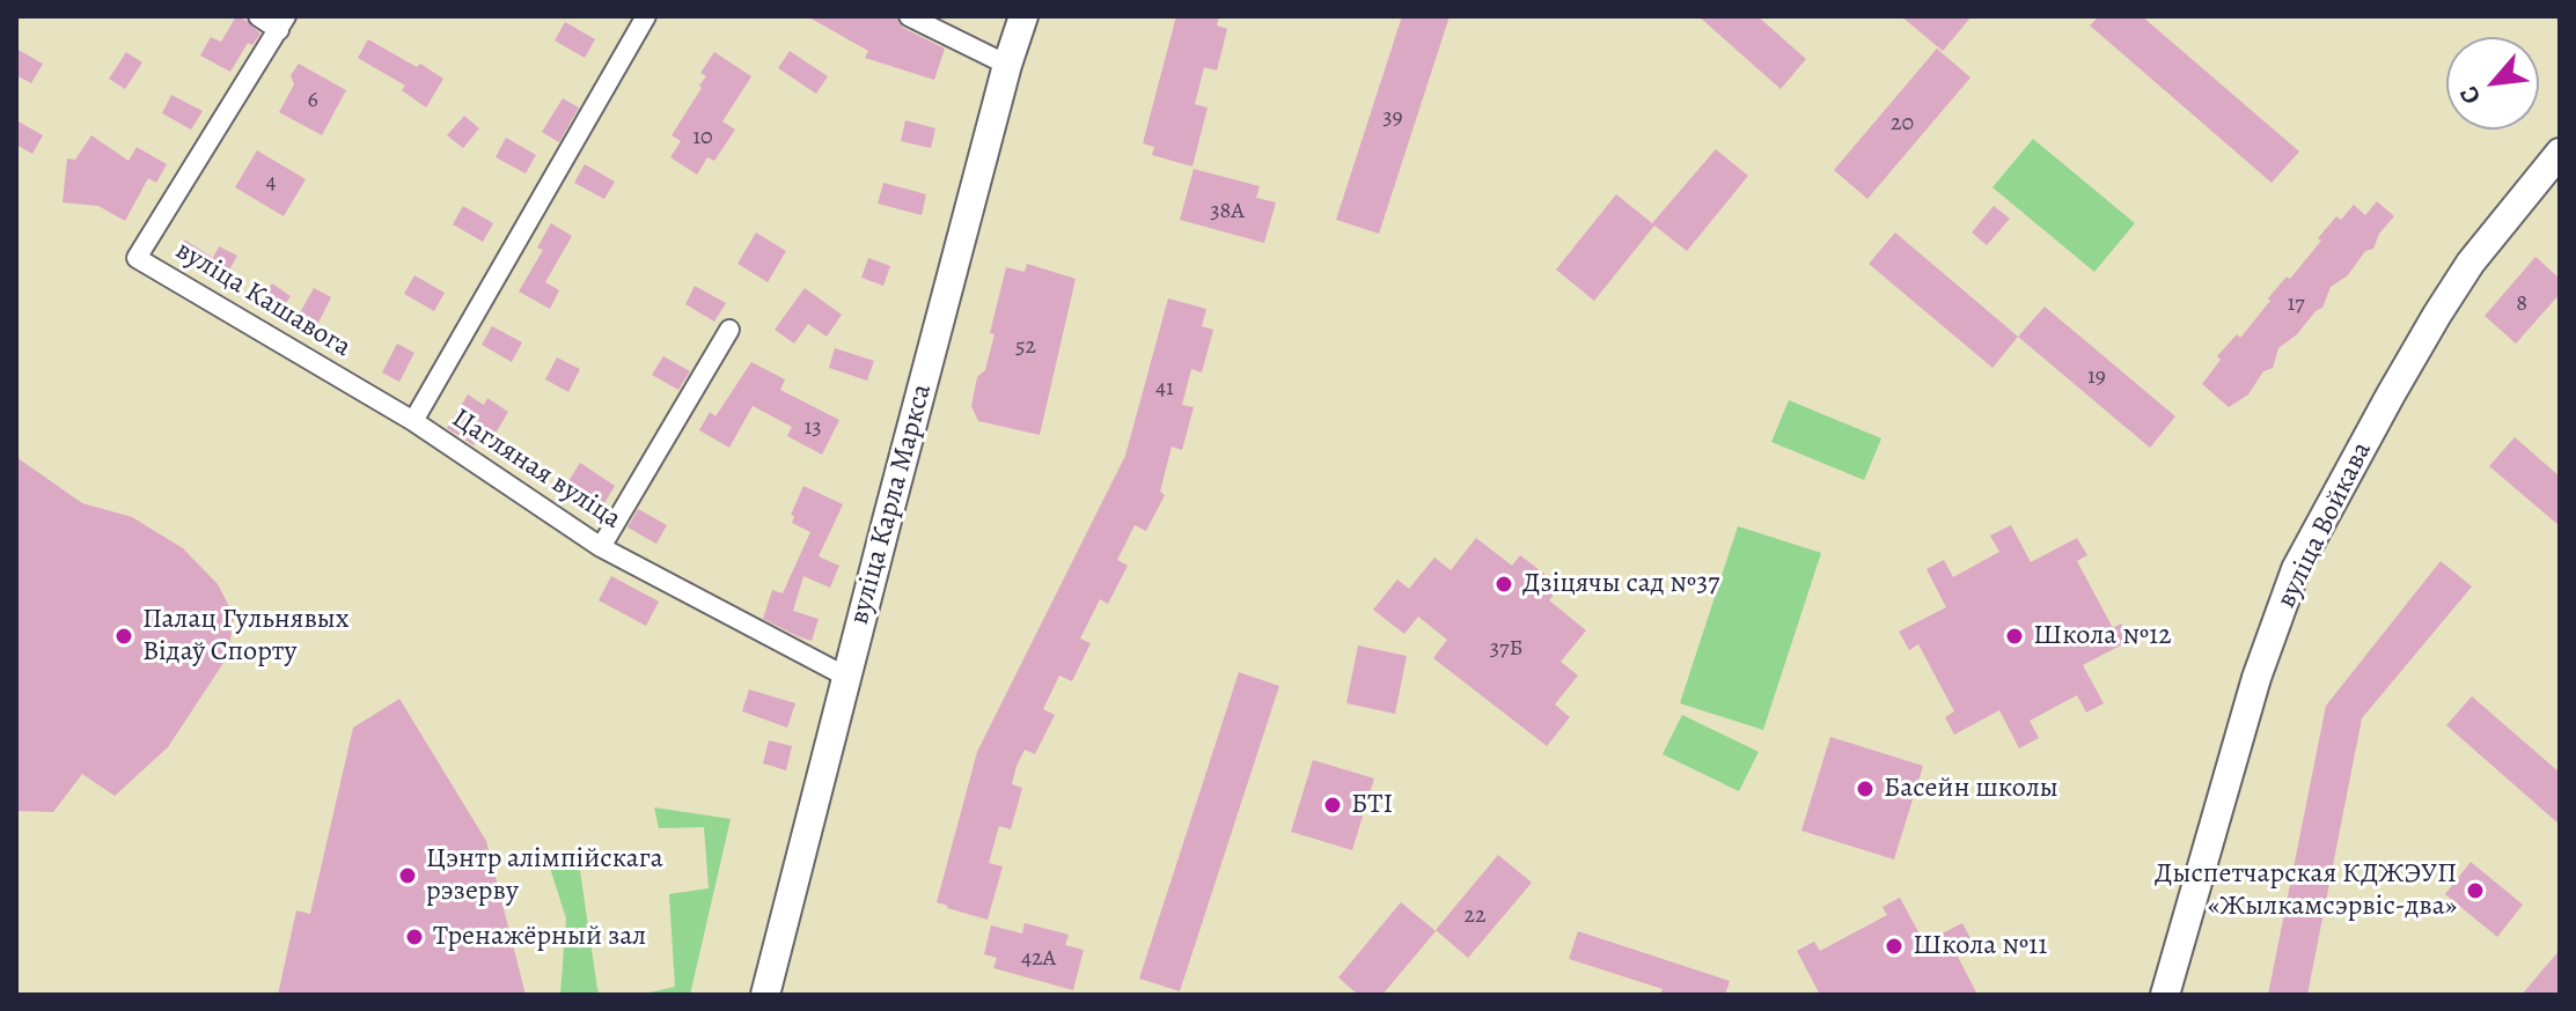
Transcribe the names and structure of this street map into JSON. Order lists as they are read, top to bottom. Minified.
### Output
{"streets":{"main road":["вуліца Карла Маркса","вуліца Войкава"],"street":["вуліца Кашавога","Цагляная вуліца"]},"crossings":[["вуліца Кашавога","Цагляная вуліца"],["Цагляная вуліца","вуліца Карла Маркса"]],"places":["Дзіцячы сад №37","Палац Гульнявых Відаў Спорту","Школа №12","Басейн школы","БТІ","Цэнтр алімпійскага рэзерву","Дыспетчарская КДЖЭУП «Жылкамсэрвіс-два»","Тренажёрный зал","Школа №11"],"house_numbers":["6","39","20","10","4","38А","17","8","52","19","41","13","37Б","22","42А"],"north":"bottom left"}
